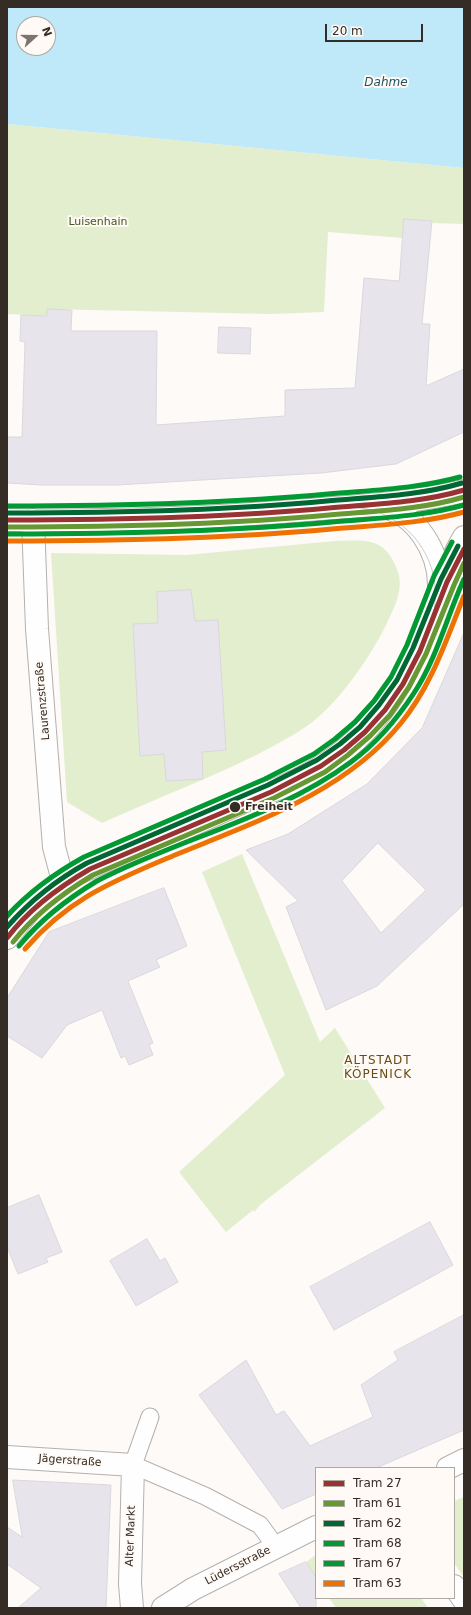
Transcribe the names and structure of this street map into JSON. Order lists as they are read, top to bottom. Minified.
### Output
{"streets":{"street":["Laurenzstraße","Jägerstraße","Alter Markt","Lüdersstraße"]},"crossings":[["Jägerstraße","Alter Markt"]],"districts":["ALTSTADT KÖPENICK"],"water":["Dahme"],"parks":["Luisenhain"],"places":["Freiheit"],"lines":["tram line 67","tram line 62","tram line 27","tram line 61","tram line 68","tram line 63"],"legend":["Tram 27","Tram 61","Tram 62","Tram 68","Tram 67","Tram 63"],"scale_bar":"20 m","north":"right"}
